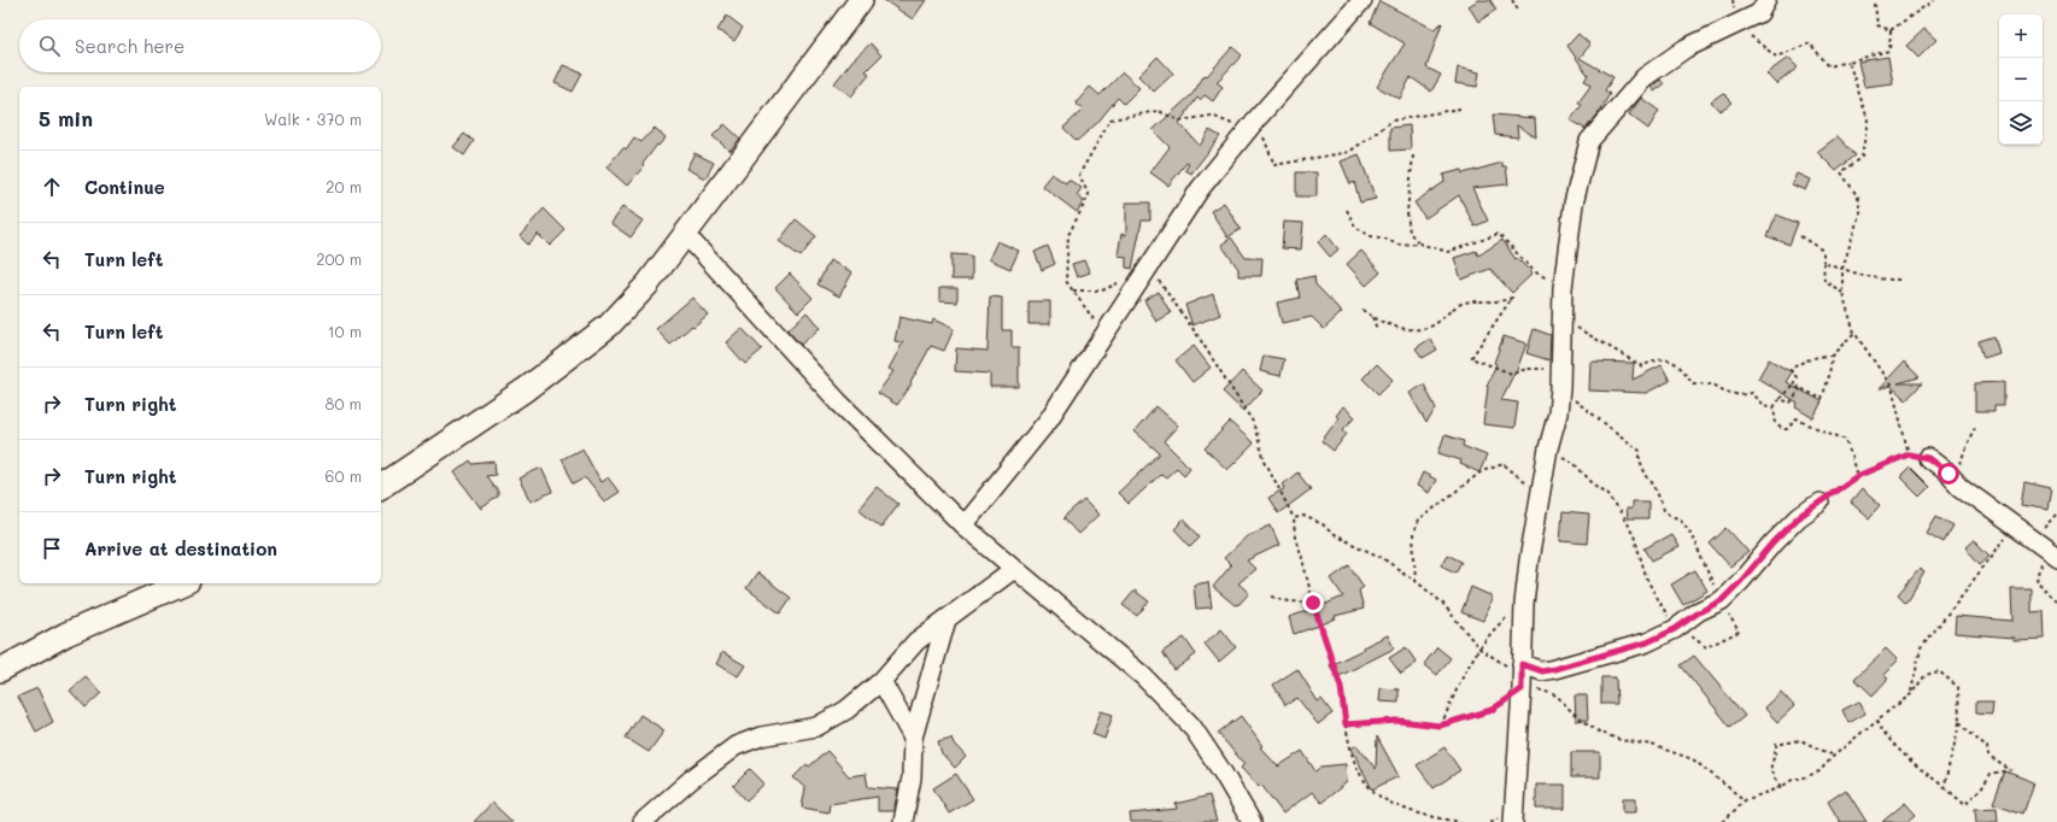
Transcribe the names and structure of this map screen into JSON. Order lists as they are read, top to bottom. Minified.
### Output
{"page":{"map_buttons":["+","−"],"search":"Search here","heading":["5 min","Walk · 370 m"],"list":[["Continue","20 m"],["Turn left","200 m"],["Turn left","10 m"],["Turn right","80 m"],["Turn right","60 m"],"Arrive at destination"]}}
